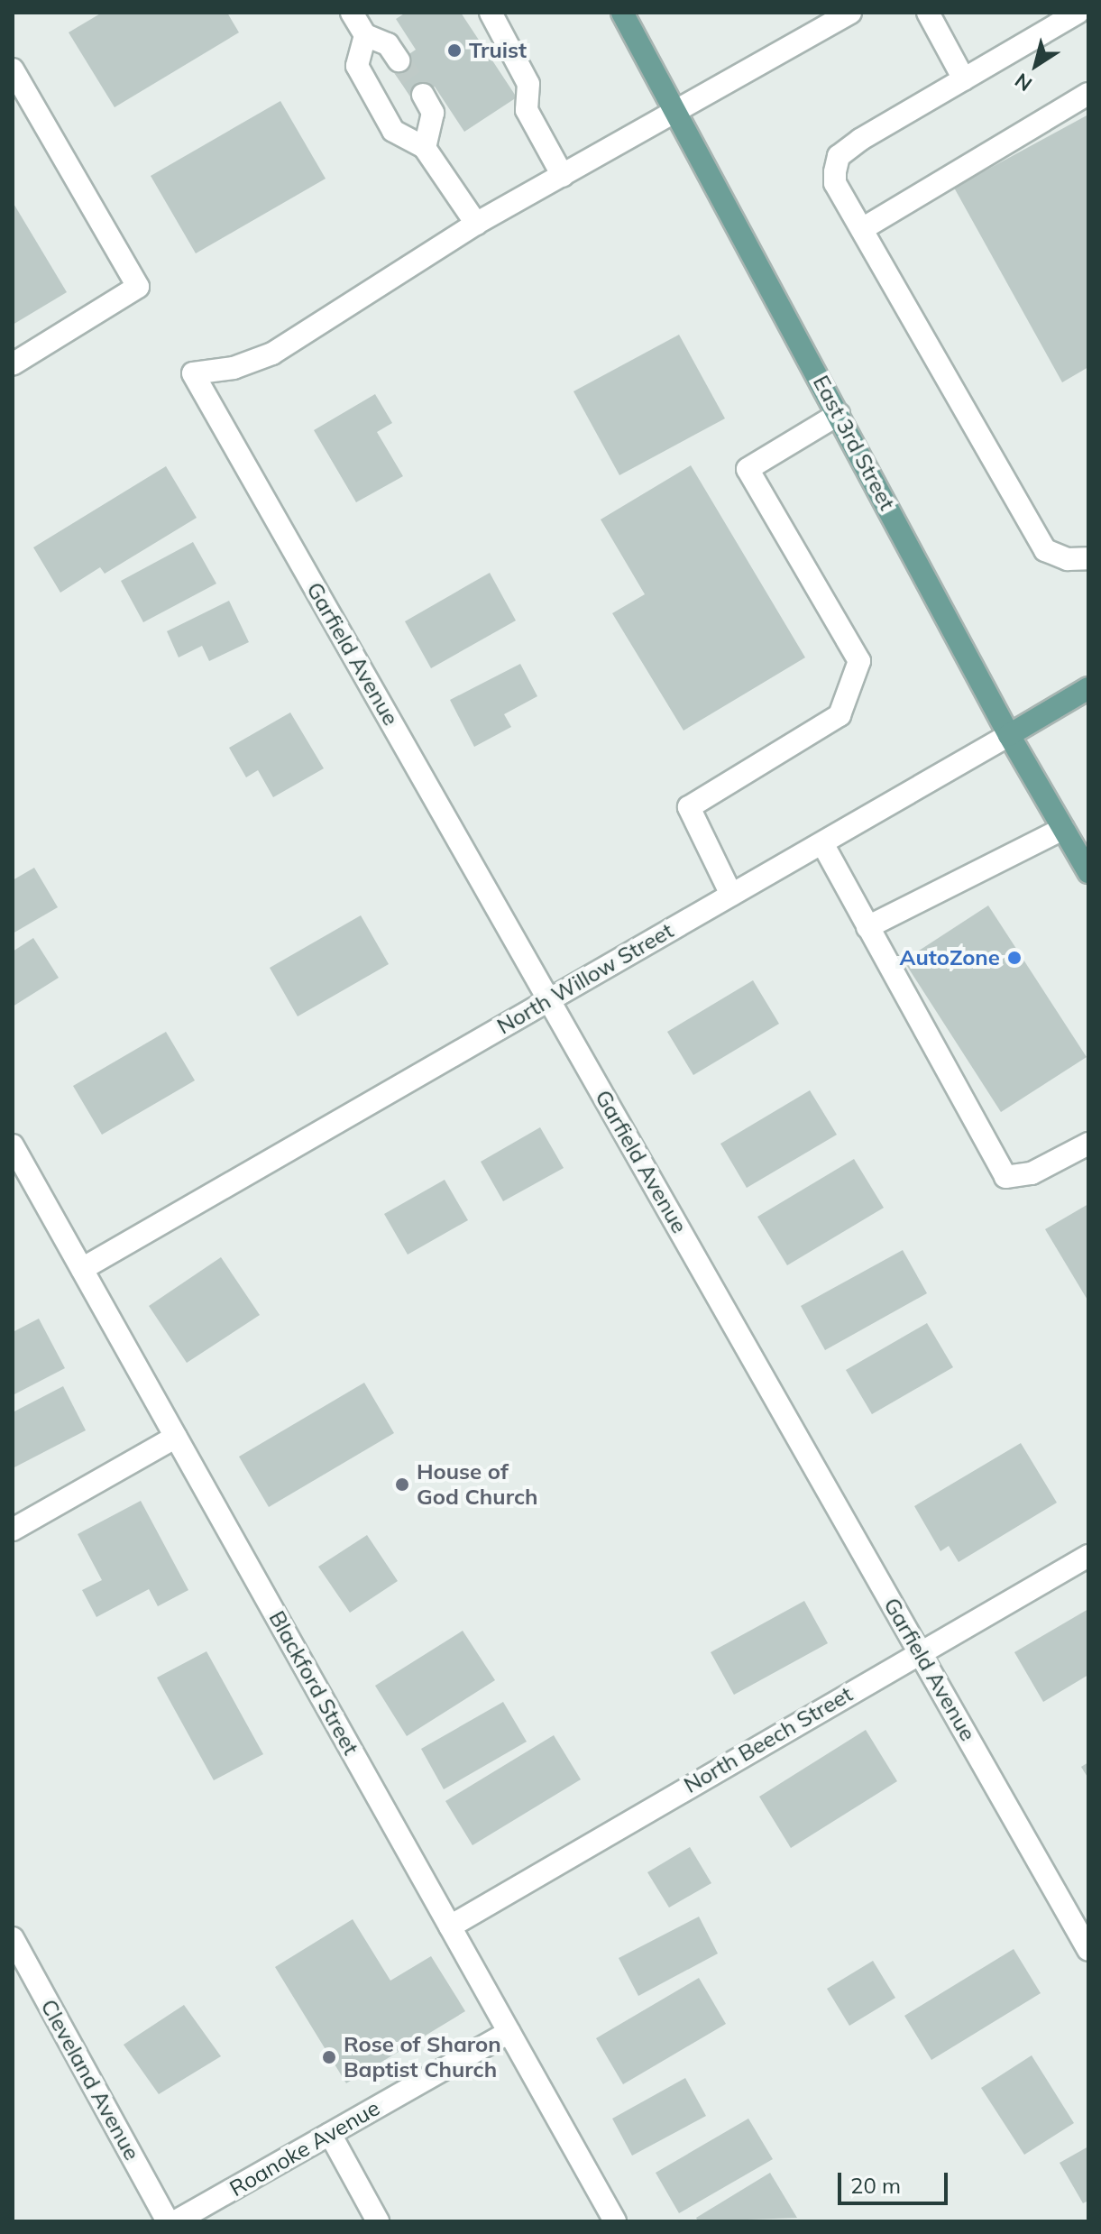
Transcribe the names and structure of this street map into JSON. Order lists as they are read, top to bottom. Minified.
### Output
{"streets":{"main road":["East 3rd Street","North Willow Street"],"street":["Garfield Avenue","Blackford Street","North Beech Street","Cleveland Avenue","Roanoke Avenue"]},"crossings":[["East 3rd Street","North Willow Street"],["Garfield Avenue","North Willow Street"],["Garfield Avenue","North Beech Street"],["North Willow Street","Blackford Street"],["Blackford Street","North Beech Street"],["Blackford Street","Roanoke Avenue"]],"places":["Truist","AutoZone","House of God Church","Rose of Sharon Baptist Church"],"scale_bar":"20 m","north":"bottom left"}
